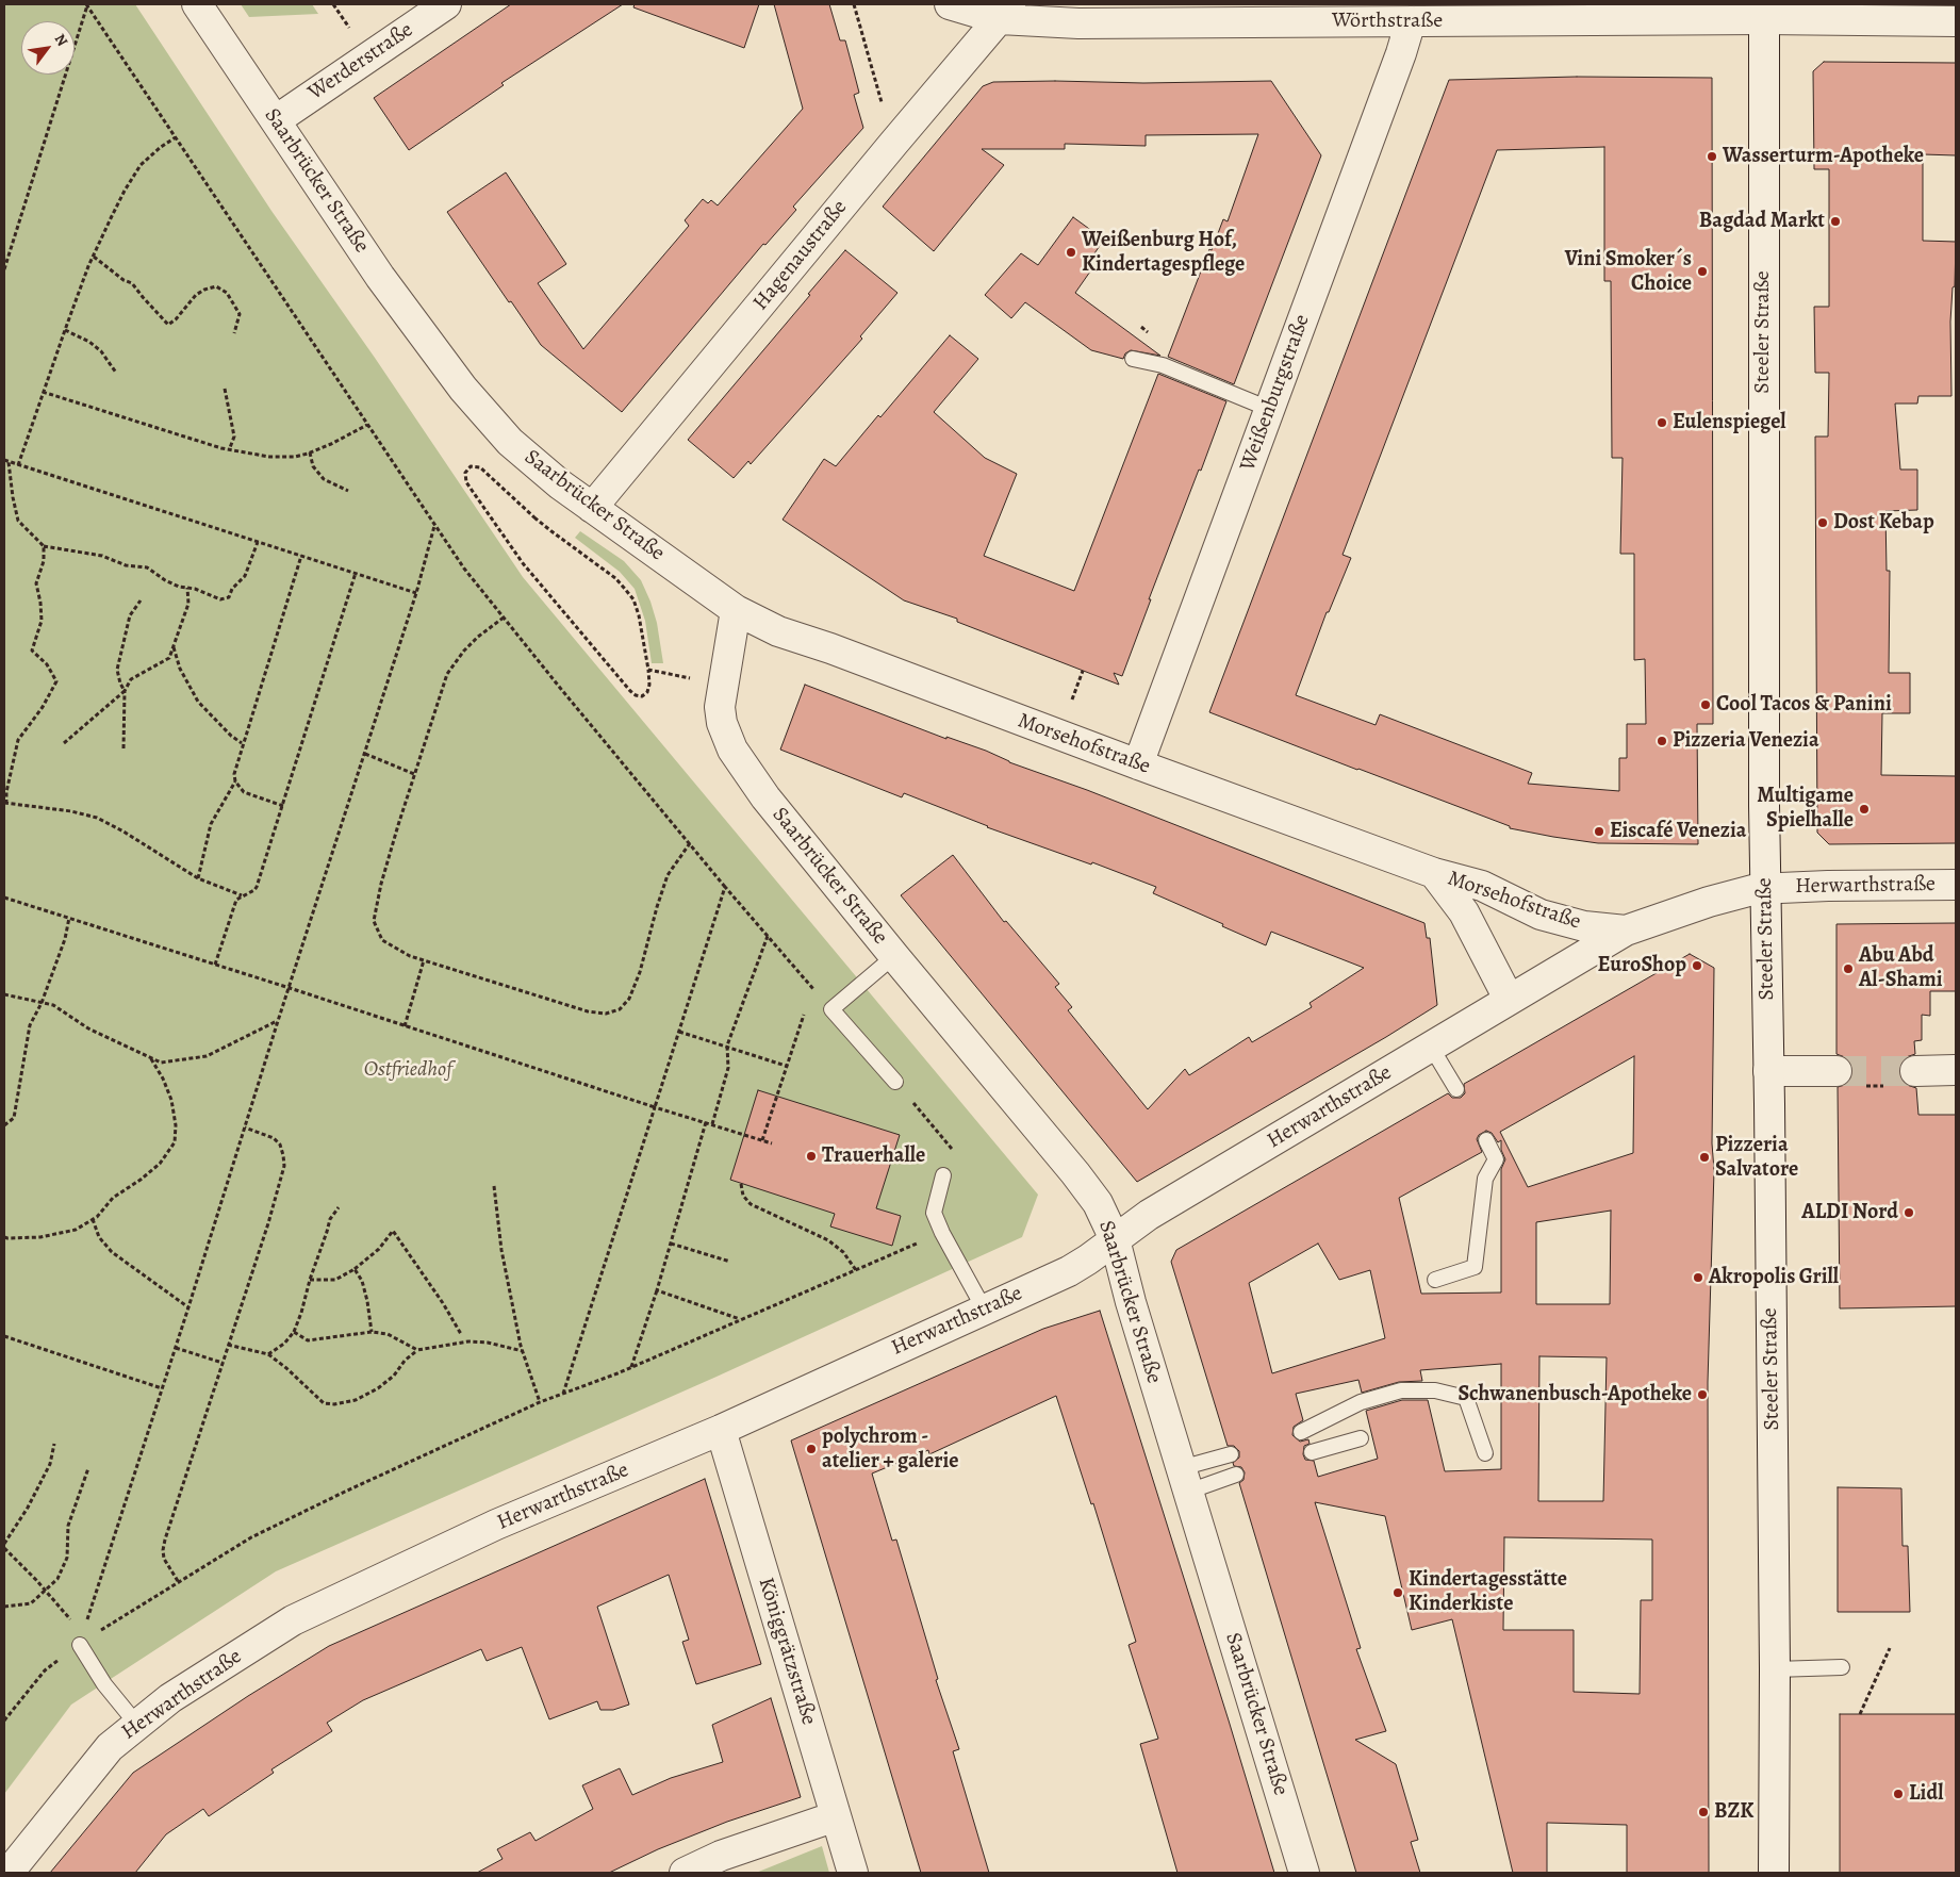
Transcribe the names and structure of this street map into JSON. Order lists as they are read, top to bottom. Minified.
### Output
{"streets":{"street":["Wörthstraße","Werderstraße","Saarbrücker Straße","Hagenaustraße","Steeler Straße","Weißenburgstraße","Morsehofstraße","Herwarthstraße","Königgrätzstraße"]},"crossings":[["Wörthstraße","Hagenaustraße"],["Wörthstraße","Steeler Straße"],["Wörthstraße","Weißenburgstraße"],["Werderstraße","Saarbrücker Straße"],["Saarbrücker Straße","Hagenaustraße"],["Saarbrücker Straße","Morsehofstraße"],["Saarbrücker Straße","Herwarthstraße"],["Steeler Straße","Herwarthstraße"],["Weißenburgstraße","Morsehofstraße"],["Morsehofstraße","Herwarthstraße"],["Herwarthstraße","Königgrätzstraße"]],"parks":["Ostfriedhof"],"places":["Wasserturm-Apotheke","Bagdad Markt","Weißenburg Hof, Kindertagespflege","Vini Smoker´s Choice","Eulenspiegel","Dost Kebap","Cool Tacos & Panini","Pizzeria Venezia","Multigame Spielhalle","Eiscafé Venezia","EuroShop","Abu Abd Al-Shami","Trauerhalle","Pizzeria Salvatore","ALDI Nord","Akropolis Grill","Schwanenbusch-Apotheke","polychrom - atelier + galerie","Kindertagesstätte Kinderkiste","Lidl","BZK"],"north":"top right"}
